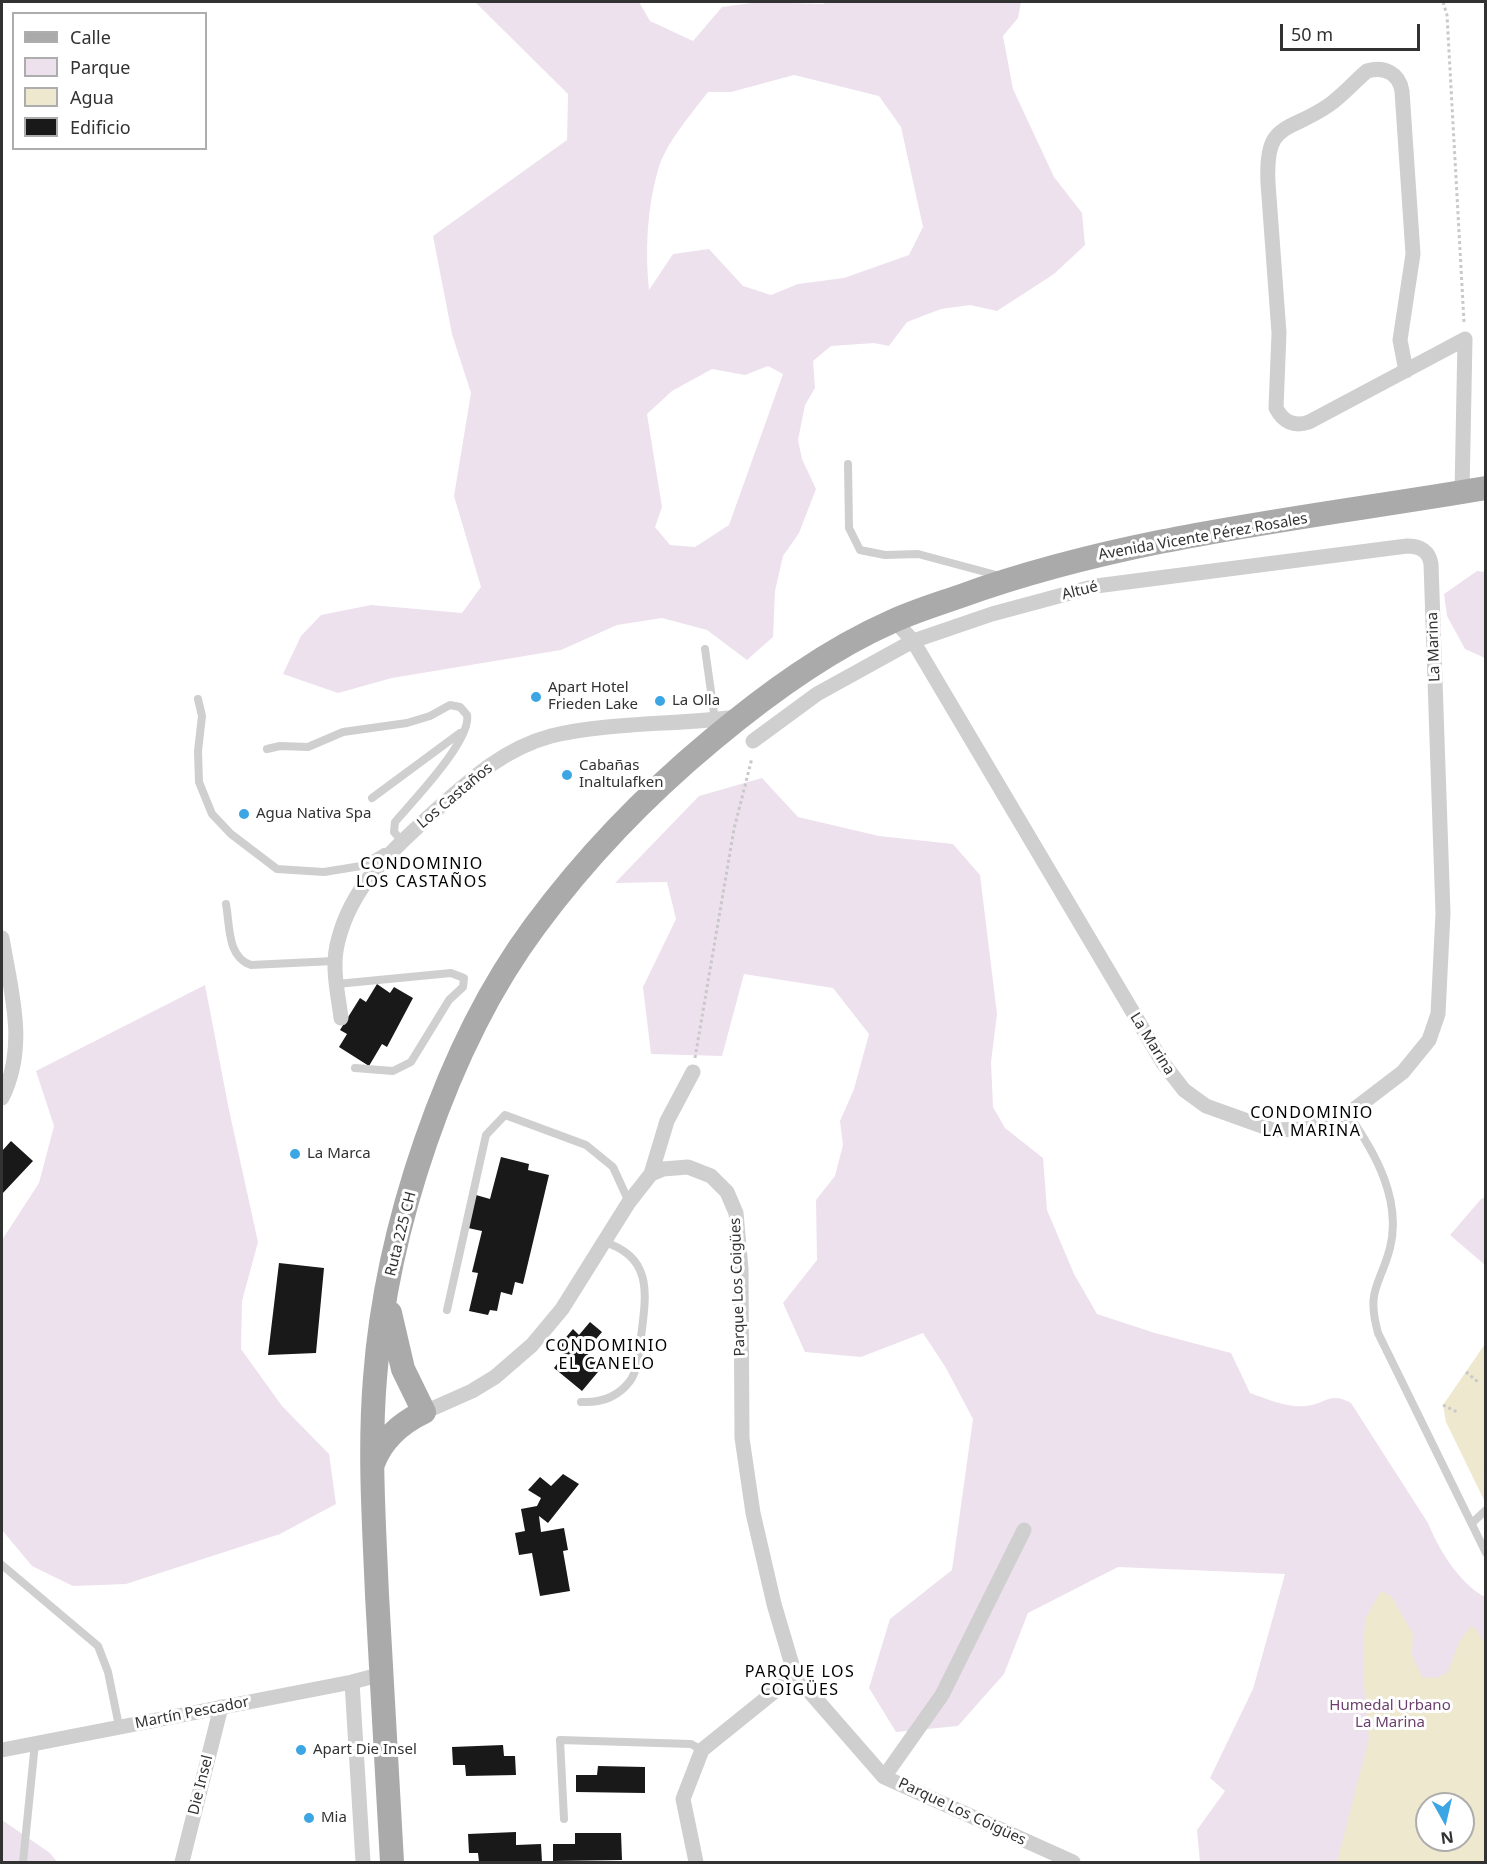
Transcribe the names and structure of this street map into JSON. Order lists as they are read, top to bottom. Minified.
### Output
{"streets":{"main road":["Avenida Vicente Pérez Rosales","Ruta 225 CH"],"street":["Altué","La Marina","Los Castaños","Parque Los Coigües","Martín Pescador","Die Insel"]},"crossings":[["Avenida Vicente Pérez Rosales","La Marina"],["Avenida Vicente Pérez Rosales","Los Castaños"],["Avenida Vicente Pérez Rosales","Ruta 225 CH"],["Altué","La Marina"],["Los Castaños","Ruta 225 CH"],["Ruta 225 CH","Martín Pescador"],["Martín Pescador","Die Insel"]],"districts":["CONDOMINIO LOS CASTAÑOS","CONDOMINIO LA MARINA","CONDOMINIO EL CANELO","PARQUE LOS COIGÜES"],"parks":["Humedal Urbano La Marina"],"places":["Apart Hotel Frieden Lake","La Olla","Cabañas Inaltulafken","Agua Nativa Spa","La Marca","Apart Die Insel","Mia"],"legend":["Calle","Parque","Agua","Edificio"],"scale_bar":"50 m","north":"bottom"}
